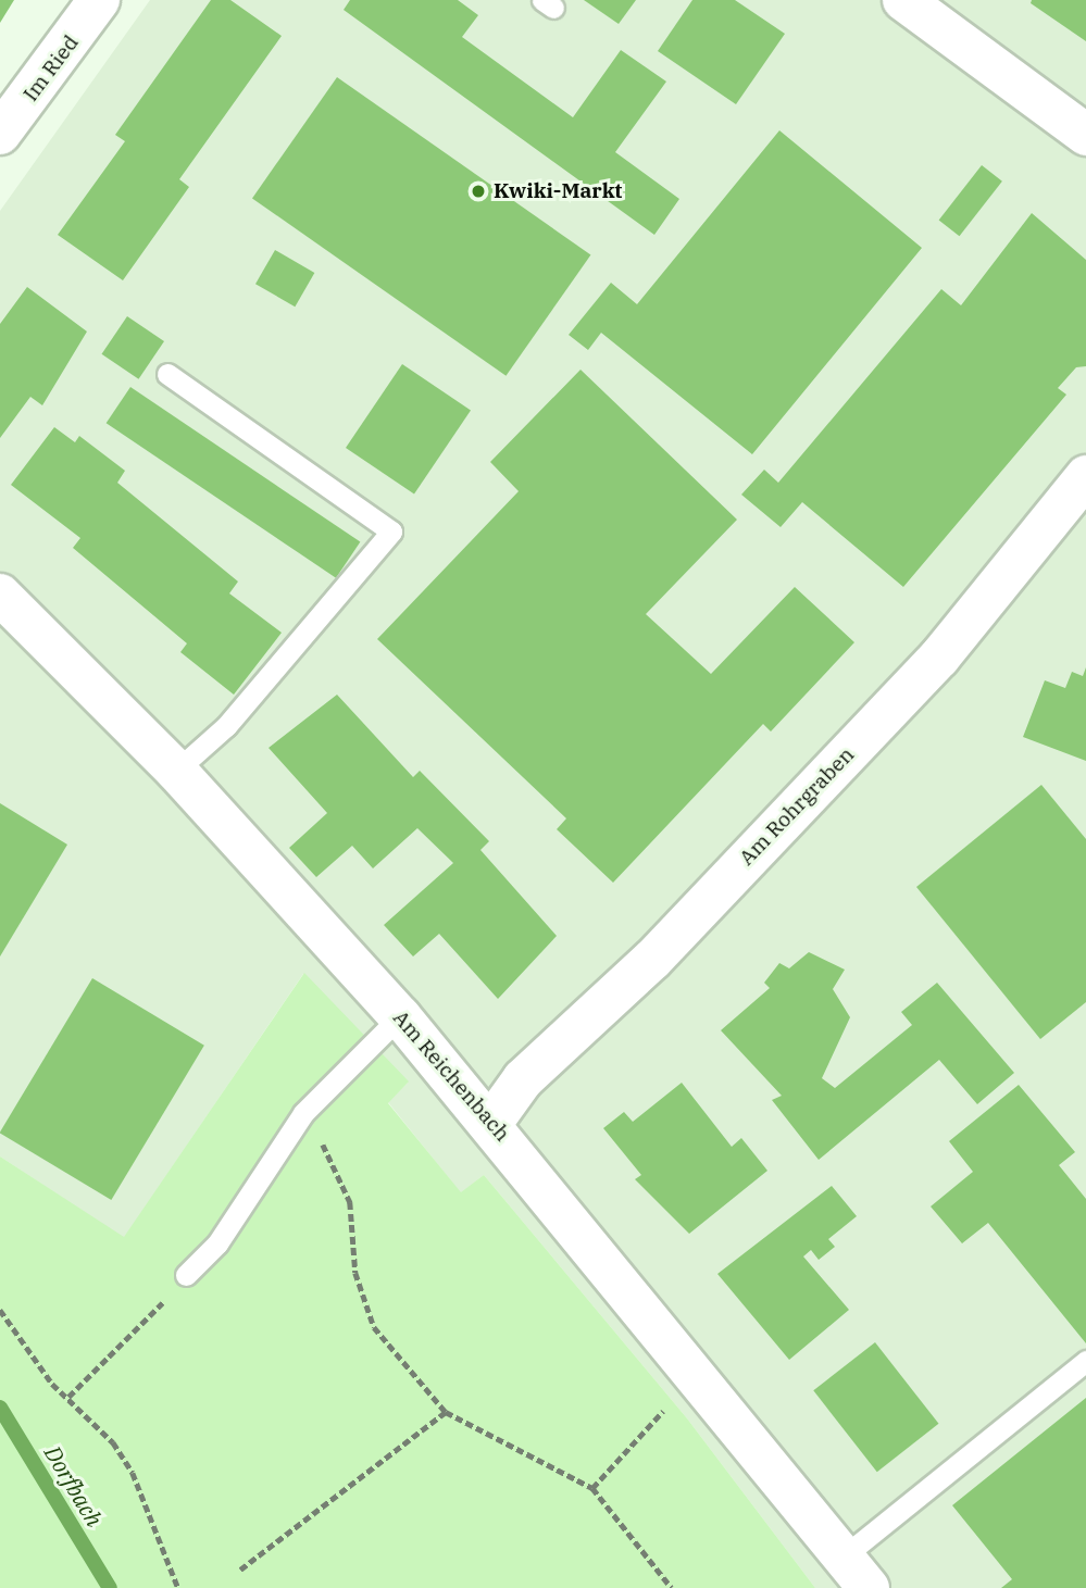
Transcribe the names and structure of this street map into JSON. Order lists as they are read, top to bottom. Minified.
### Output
{"streets":{"street":["Im Ried","Am Rohrgraben","Am Reichenbach"]},"crossings":[["Am Rohrgraben","Am Reichenbach"]],"water":["Dorfbach"],"places":["Kwiki-Markt"]}
